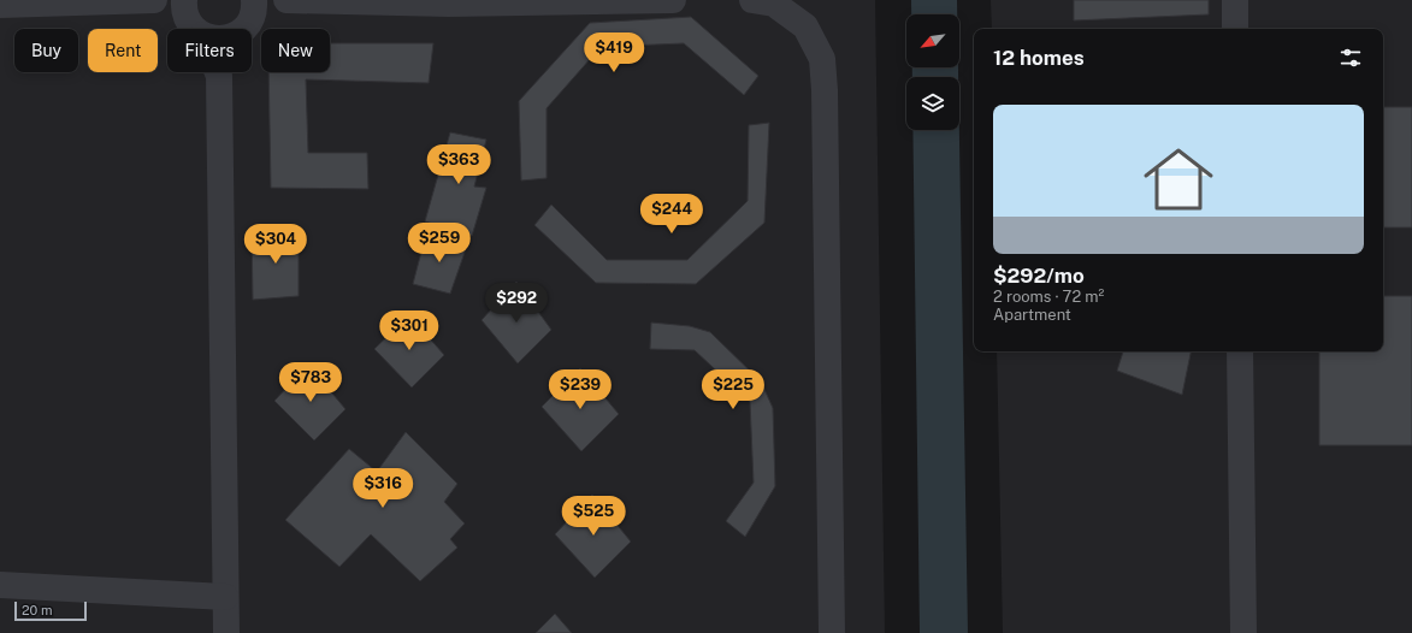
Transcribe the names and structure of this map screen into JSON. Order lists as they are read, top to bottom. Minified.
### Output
{"scale_bar":"20 m","north":"bottom left","page":{"chip":["Buy","Rent","Filters","New"],"heading":"12 homes","price":["$419","$363","$244","$259","$304","$292","$301","$783","$239","$225","$316","$525"],"list":[{"name":"$292/mo","note":"2 rooms · 72 m² · Apartment"}],"scale":"20 m"}}
